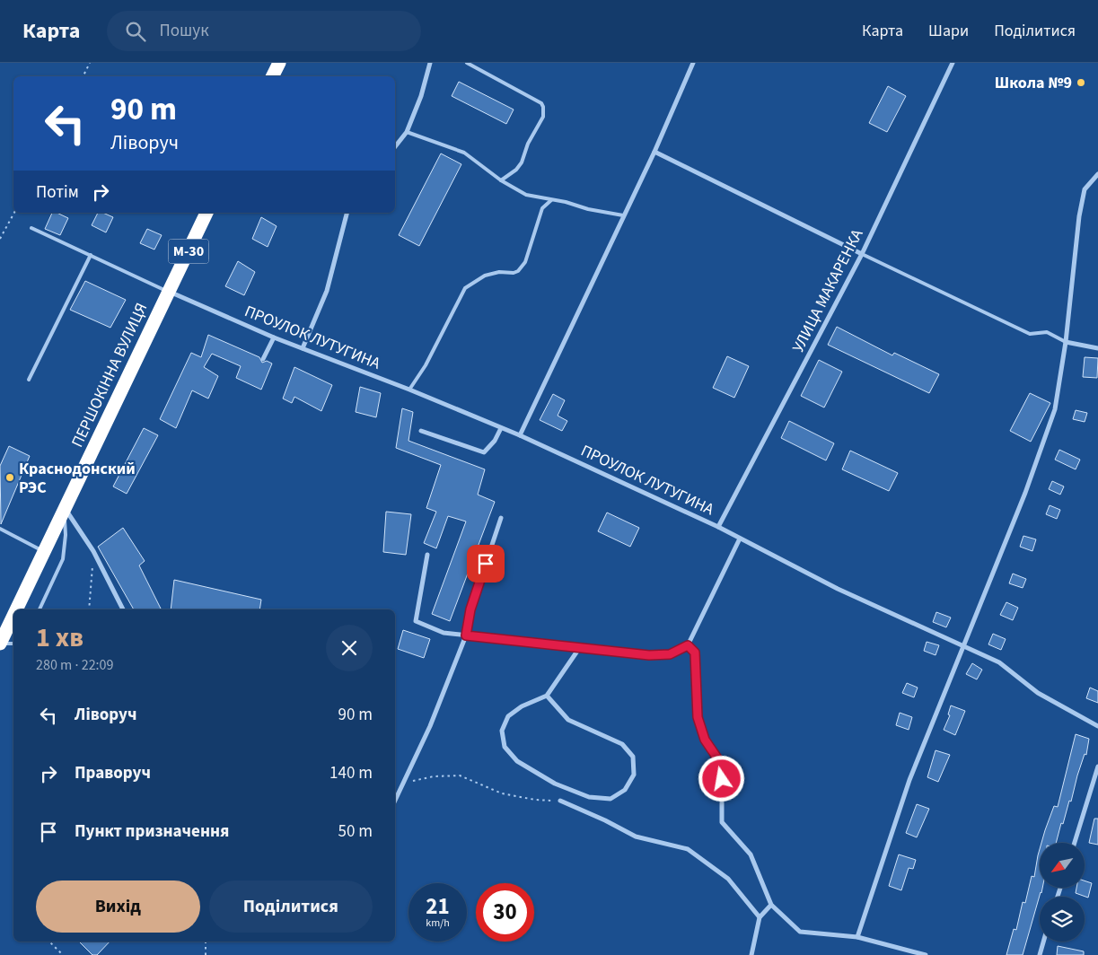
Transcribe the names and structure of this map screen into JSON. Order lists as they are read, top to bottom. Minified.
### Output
{"streets":{"highway":["М-30","ПЕРШОКІННА ВУЛИЦЯ"],"street":["УЛИЦА МАКАРЕНКА","ПРОУЛОК ЛУТУГИНА"]},"crossings":[["М-30","ПРОУЛОК ЛУТУГИНА"],["М-30","ПЕРШОКІННА ВУЛИЦЯ"],["УЛИЦА МАКАРЕНКА","ПРОУЛОК ЛУТУГИНА"],["ПРОУЛОК ЛУТУГИНА","ПЕРШОКІННА ВУЛИЦЯ"]],"places":["Школа №9","Краснодонский РЭС"],"north":"bottom left","page":{"header":"Карта","search":"Пошук","nav":["Карта","Шари","Поділитися"],"turn":["90 m","Ліворуч"],"then":"Потім","heading":["1 хв","280 m · 22:09"],"list":[{"name":"Ліворуч","value":"90 m"},{"name":"Праворуч","value":"140 m"},{"name":"Пункт призначення","value":"50 m"}],"buttons":["Вихід","Поділитися"],"speed":"21 km/h","limit":"30"}}
